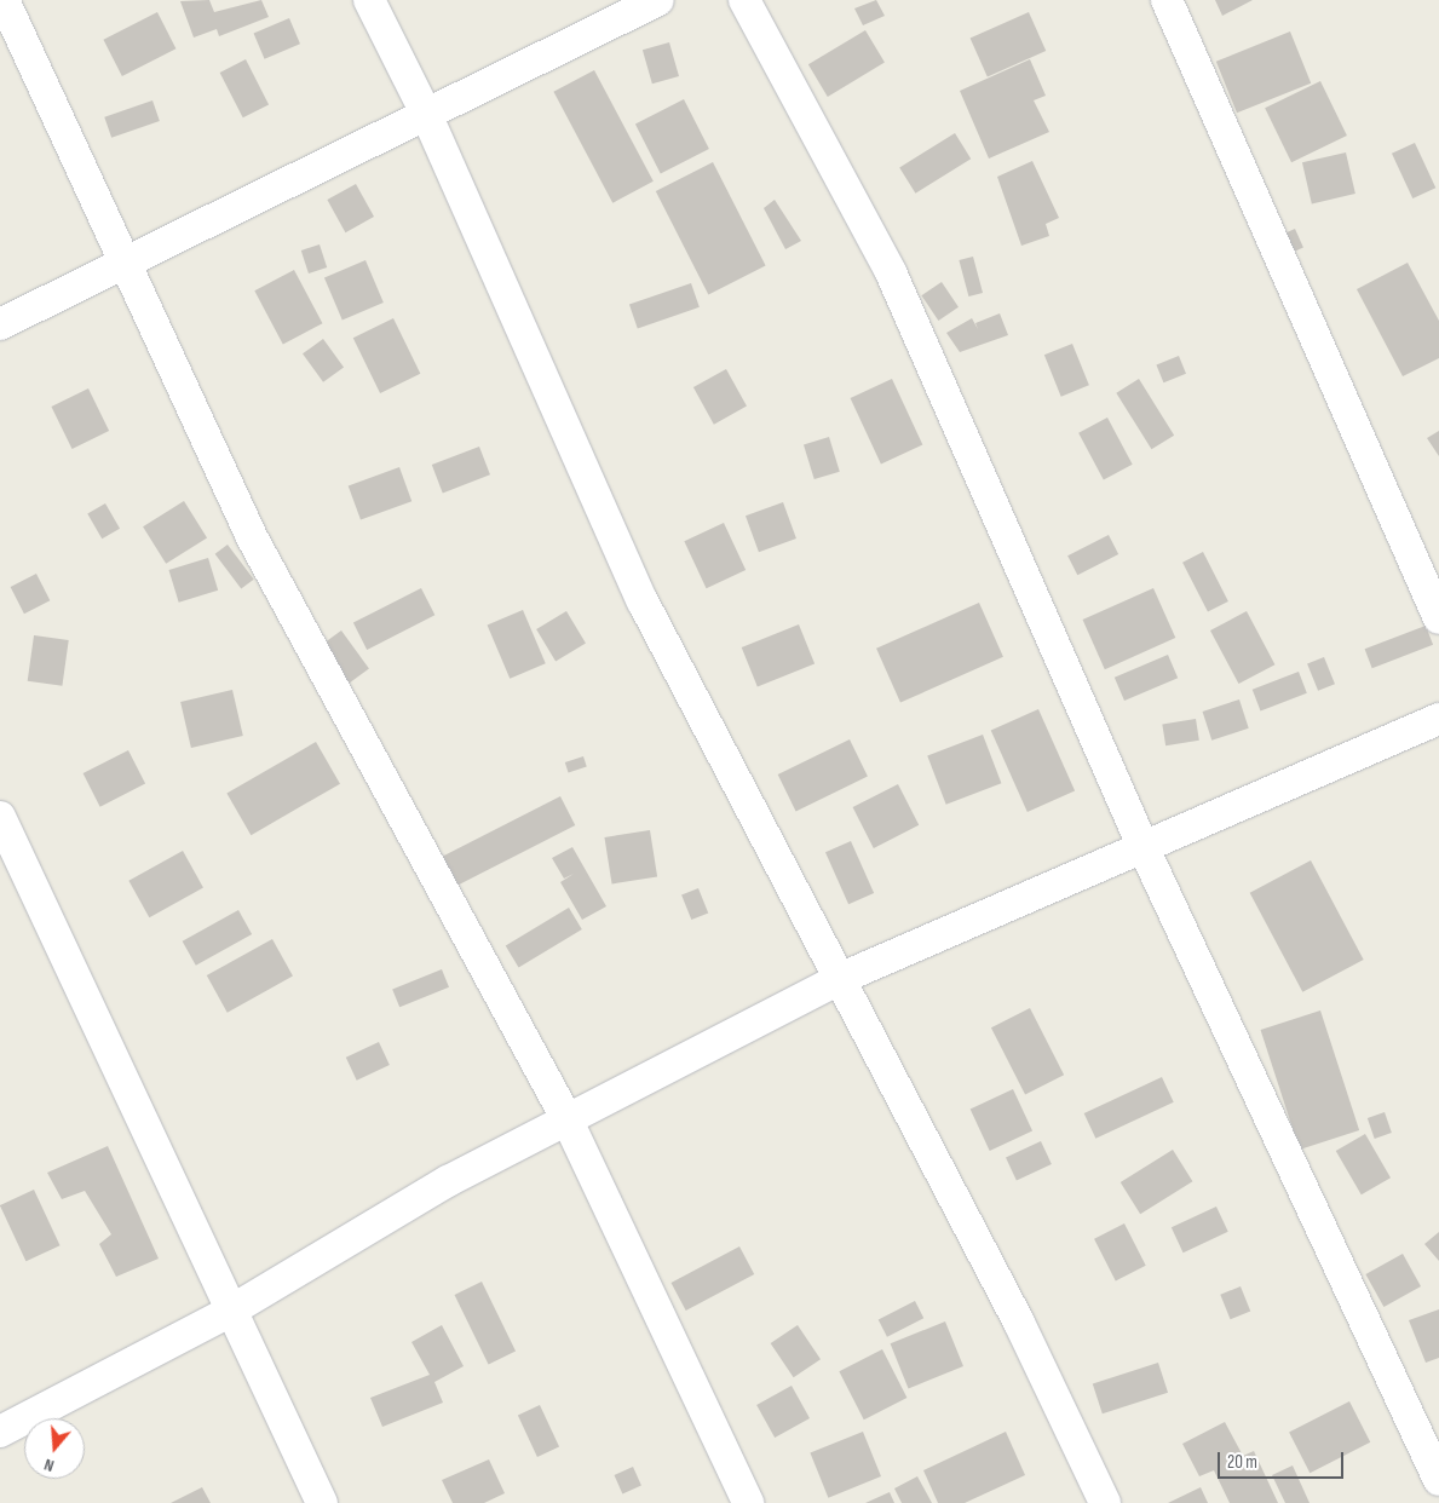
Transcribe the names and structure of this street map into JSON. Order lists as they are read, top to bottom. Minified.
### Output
{"scale_bar":"20 m","north":"bottom"}
